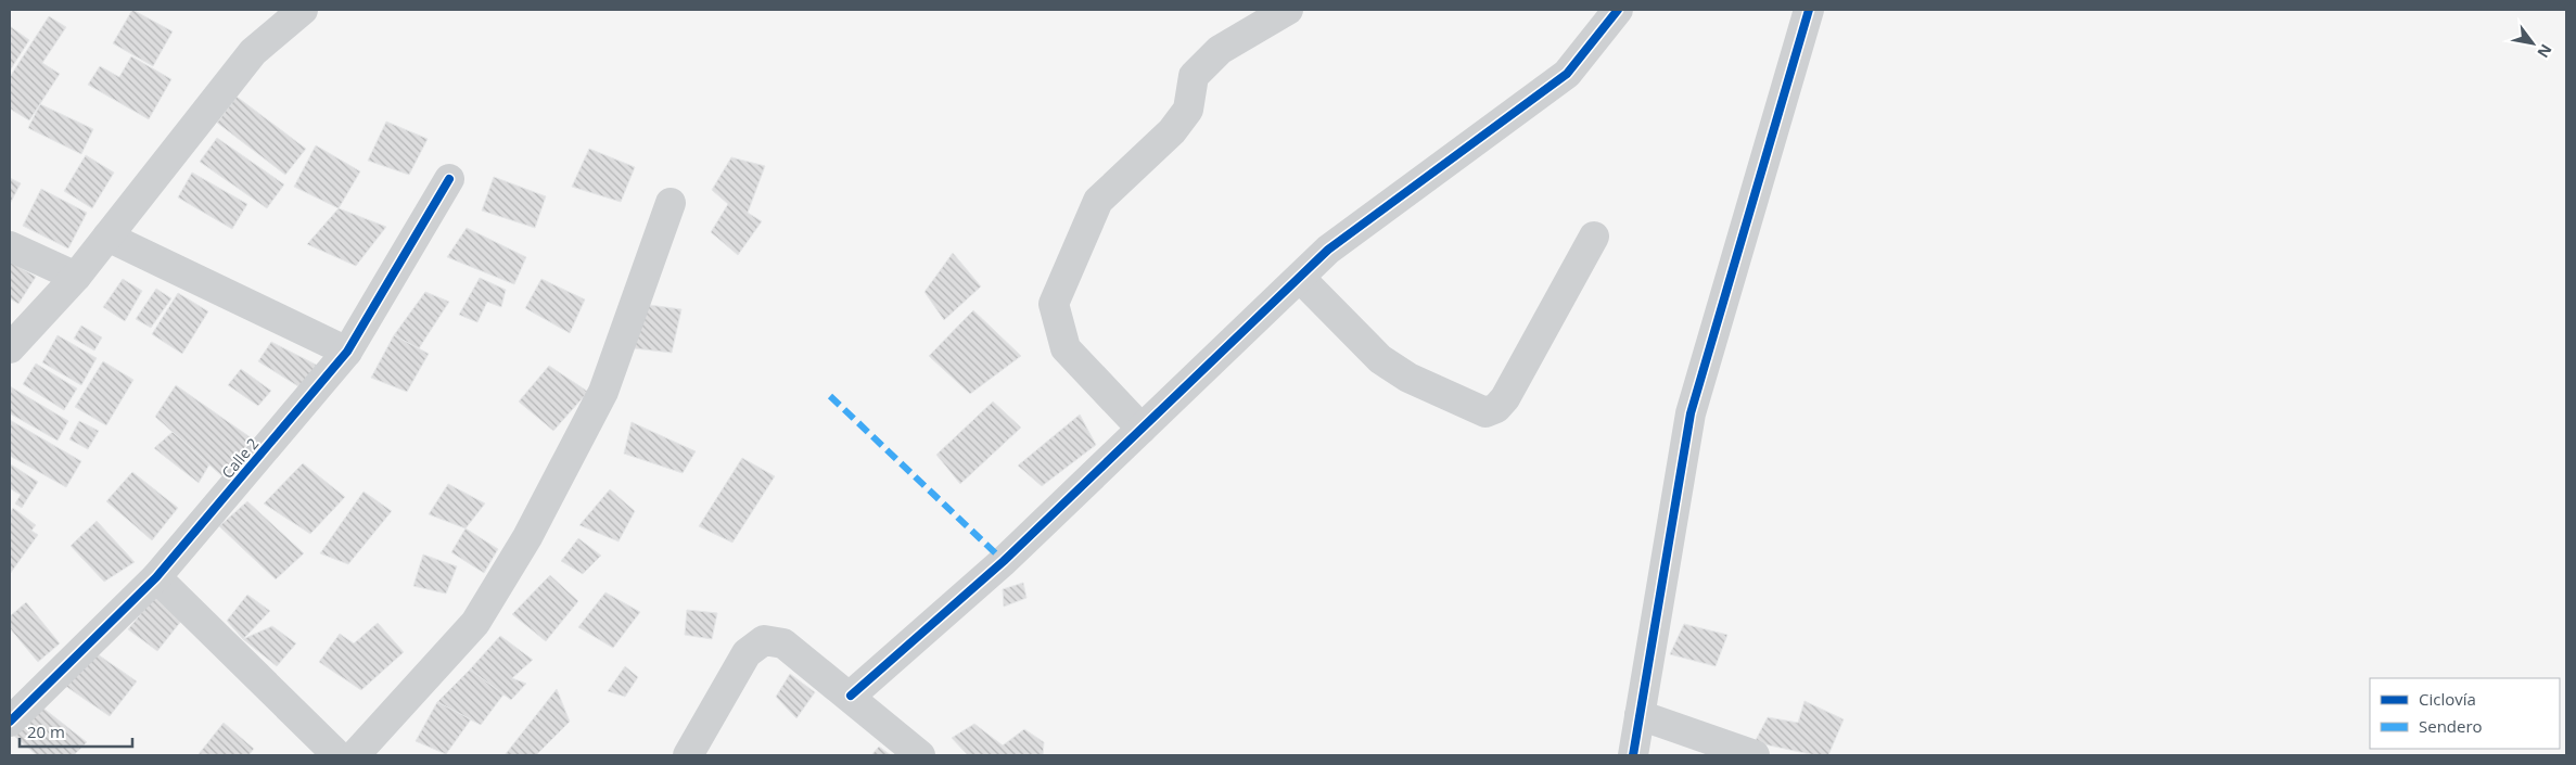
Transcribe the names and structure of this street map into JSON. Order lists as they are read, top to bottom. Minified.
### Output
{"streets":{"street":["Calle 2"]},"legend":["Ciclovía","Sendero"],"scale_bar":"20 m","north":"bottom right"}
